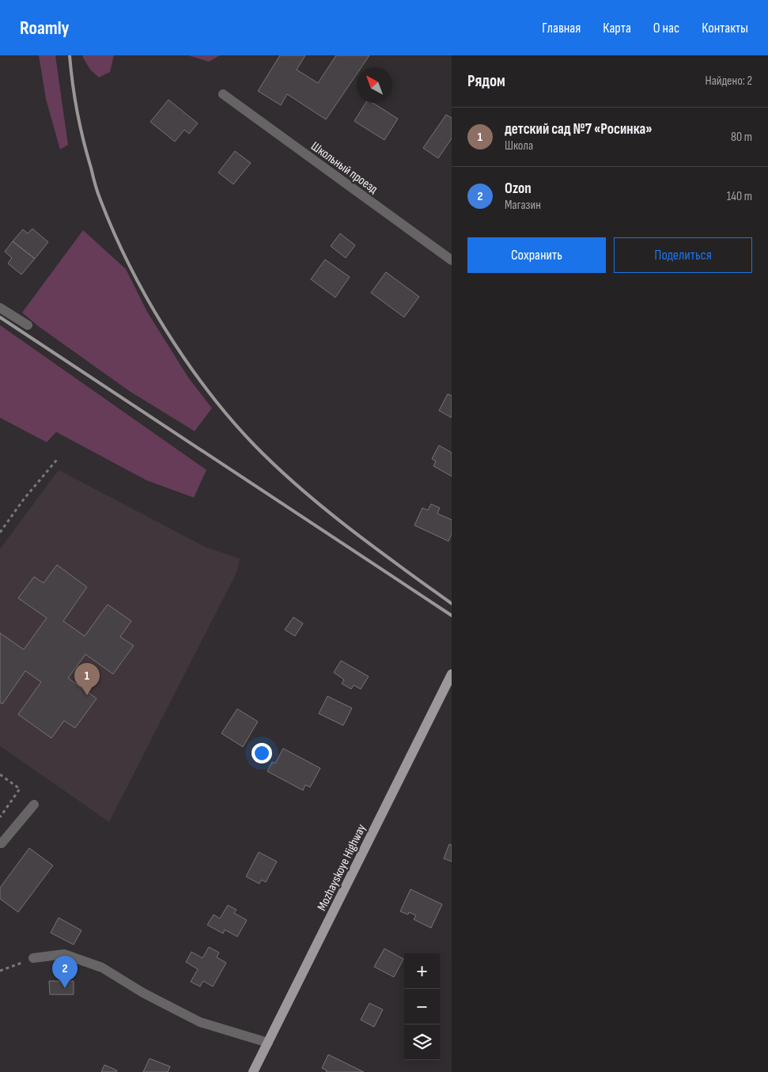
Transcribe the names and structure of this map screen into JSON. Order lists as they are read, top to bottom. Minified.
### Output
{"streets":{"main road":["Mozhayskoye Highway"],"street":["Школьный проезд"]},"north":"top left","page":{"header":"Roamly","nav":["Главная","Карта","О нас","Контакты"],"heading":["Рядом","Найдено: 2"],"list":[{"mark":"1","name":"детский сад №7 «Росинка»","note":"Школа","value":"80 m"},{"mark":"2","name":"Ozon","note":"Магазин","value":"140 m"}],"buttons":["Сохранить","Поделиться"],"pins":["1","2"],"map_buttons":["+","−"]}}
